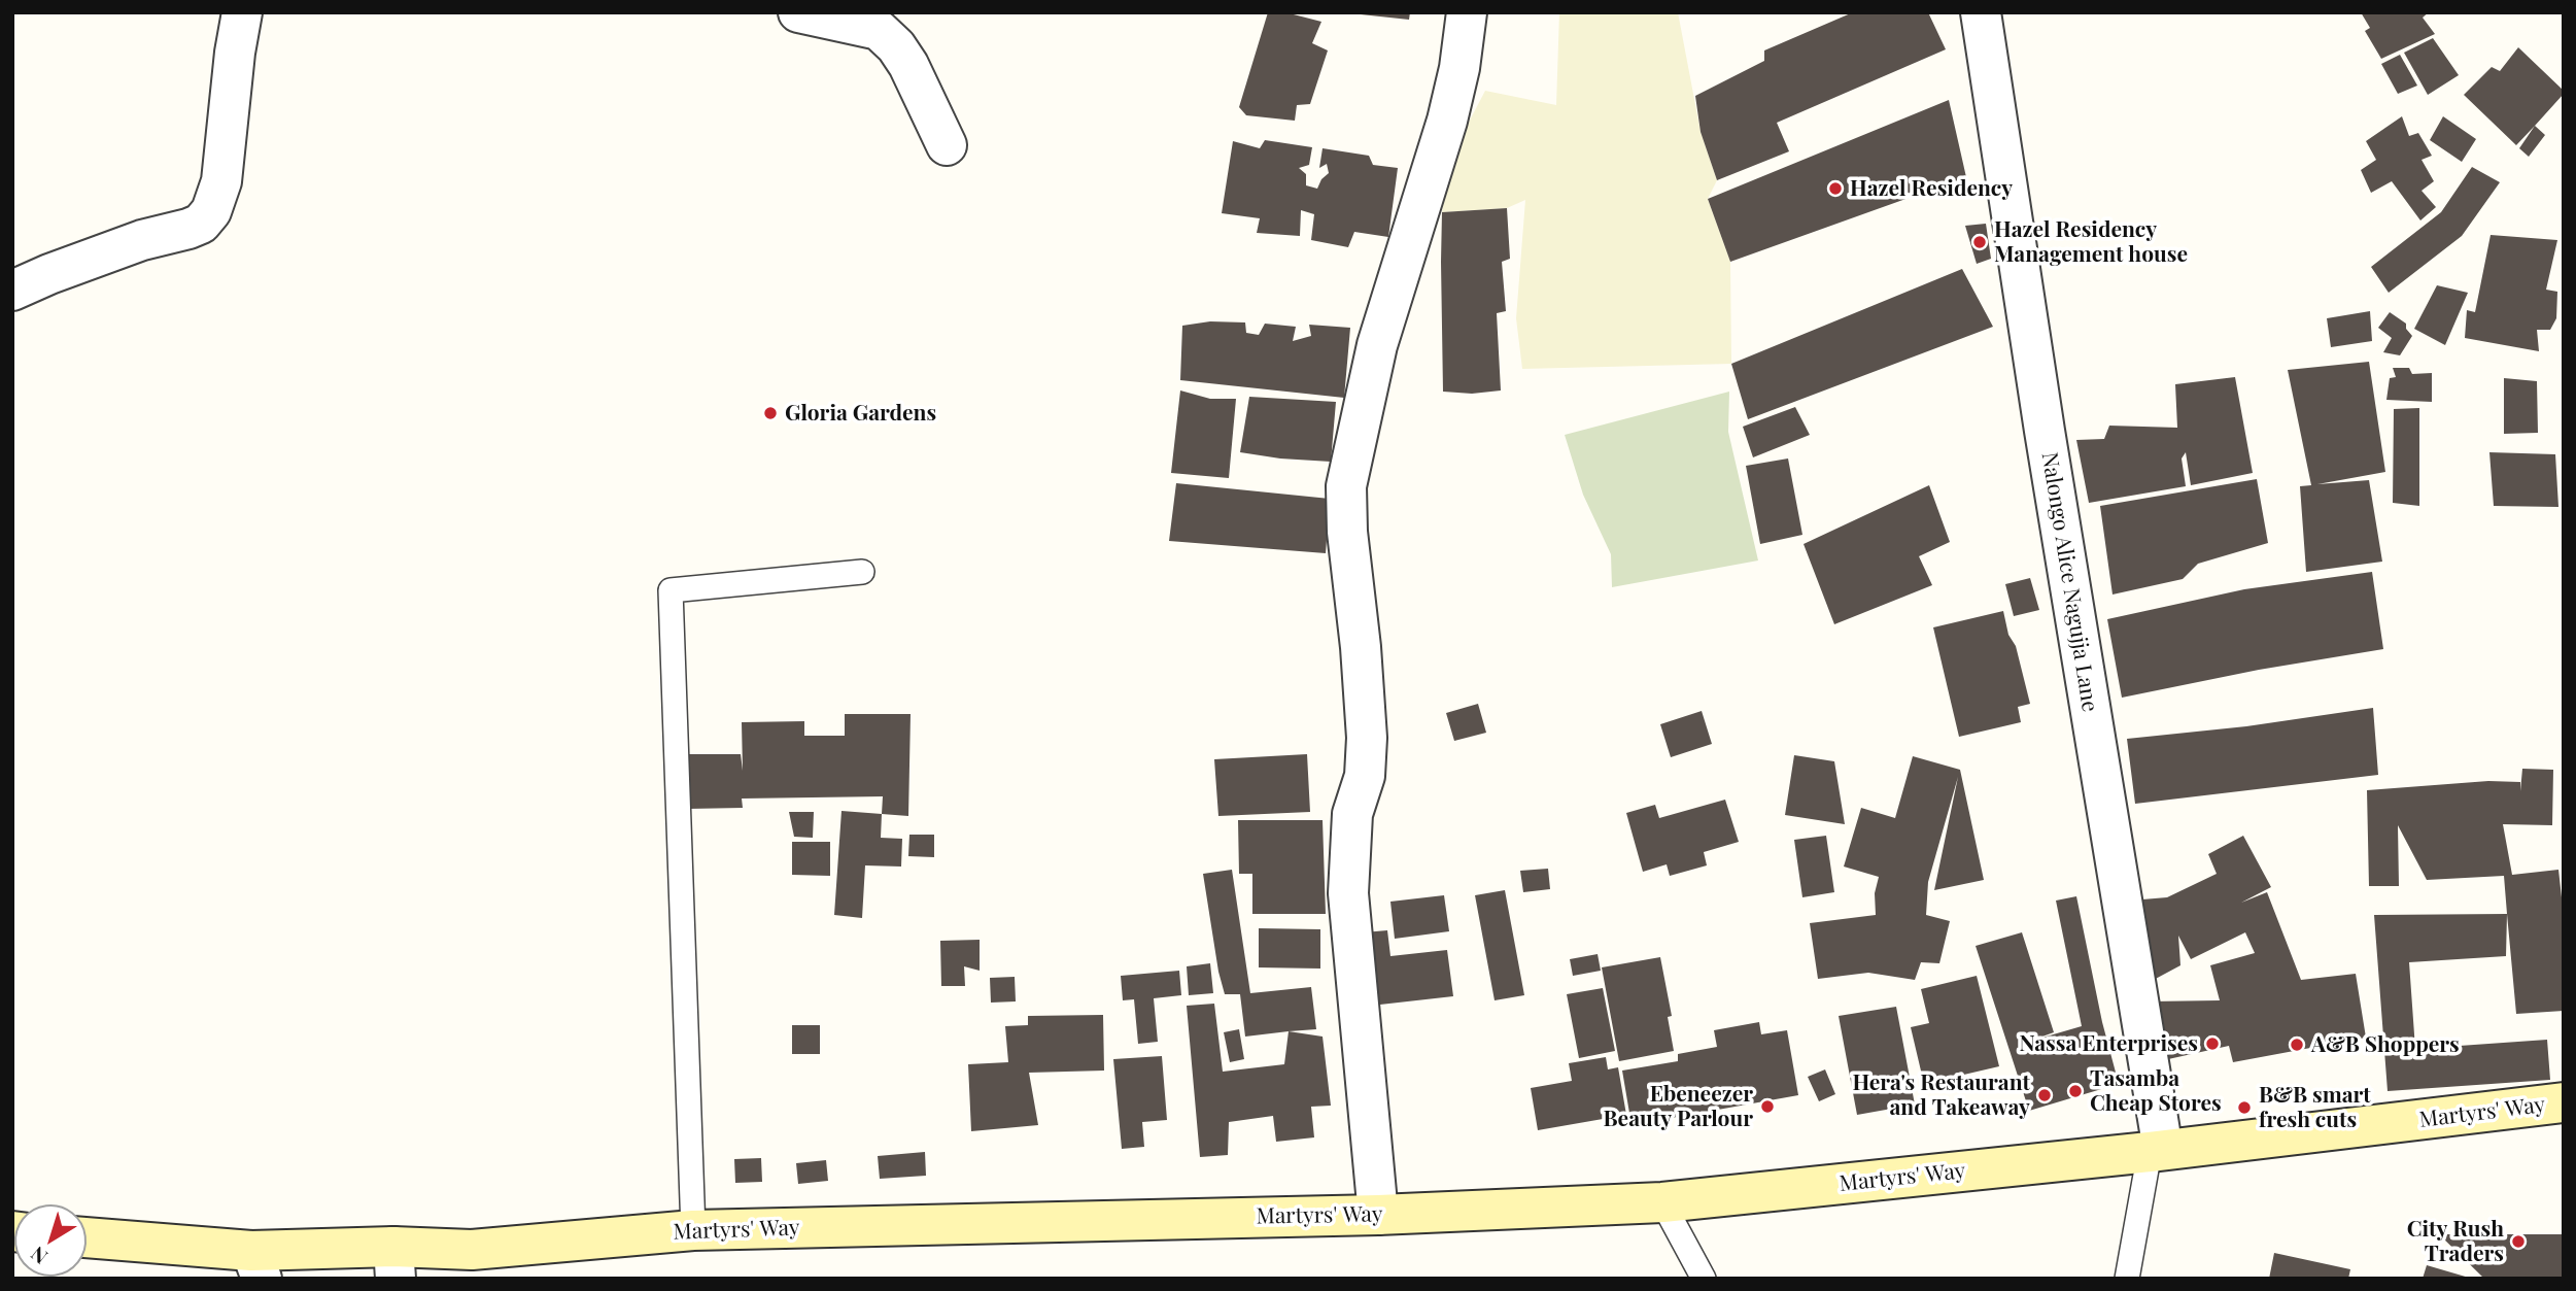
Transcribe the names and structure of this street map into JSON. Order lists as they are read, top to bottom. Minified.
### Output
{"streets":{"main road":["Martyrs' Way"],"street":["Nalongo Alice Nagujja Lane"]},"crossings":[["Nalongo Alice Nagujja Lane","Martyrs' Way"]],"places":["Hazel Residency","Hazel Residency Management house","Gloria Gardens","Nassa Enterprises","A&B Shoppers","Tasamba Cheap Stores","Hera's Restaurant and Takeaway","Ebeneezer Beauty Parlour","B&B smart fresh cuts","City Rush Traders"],"north":"bottom left"}
